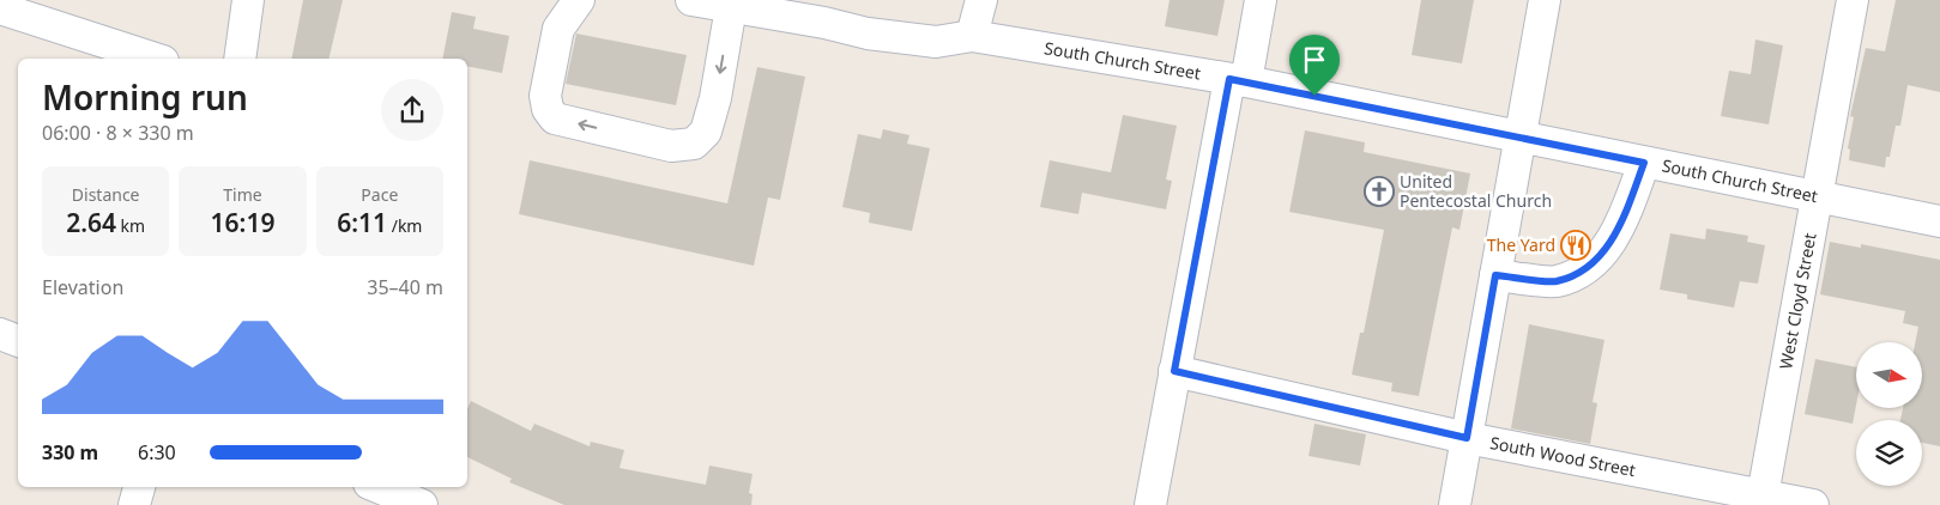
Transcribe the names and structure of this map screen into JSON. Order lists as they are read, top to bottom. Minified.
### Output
{"streets":{"street":["South Church Street","West Cloyd Street","South Wood Street"]},"crossings":[["South Church Street","West Cloyd Street"],["West Cloyd Street","South Wood Street"]],"places":{"church":["United Pentecostal Church"],"restaurant":["The Yard"]},"north":"right","page":{"heading":["Morning run","06:00 · 8 × 330 m"],"stats":[["Distance","2.64 km"],["Time","16:19"],["Pace","6:11 /km"]],"chart":["Elevation","35–40 m"],"list":[{"name":"330 m","note":"6:30"}]}}
